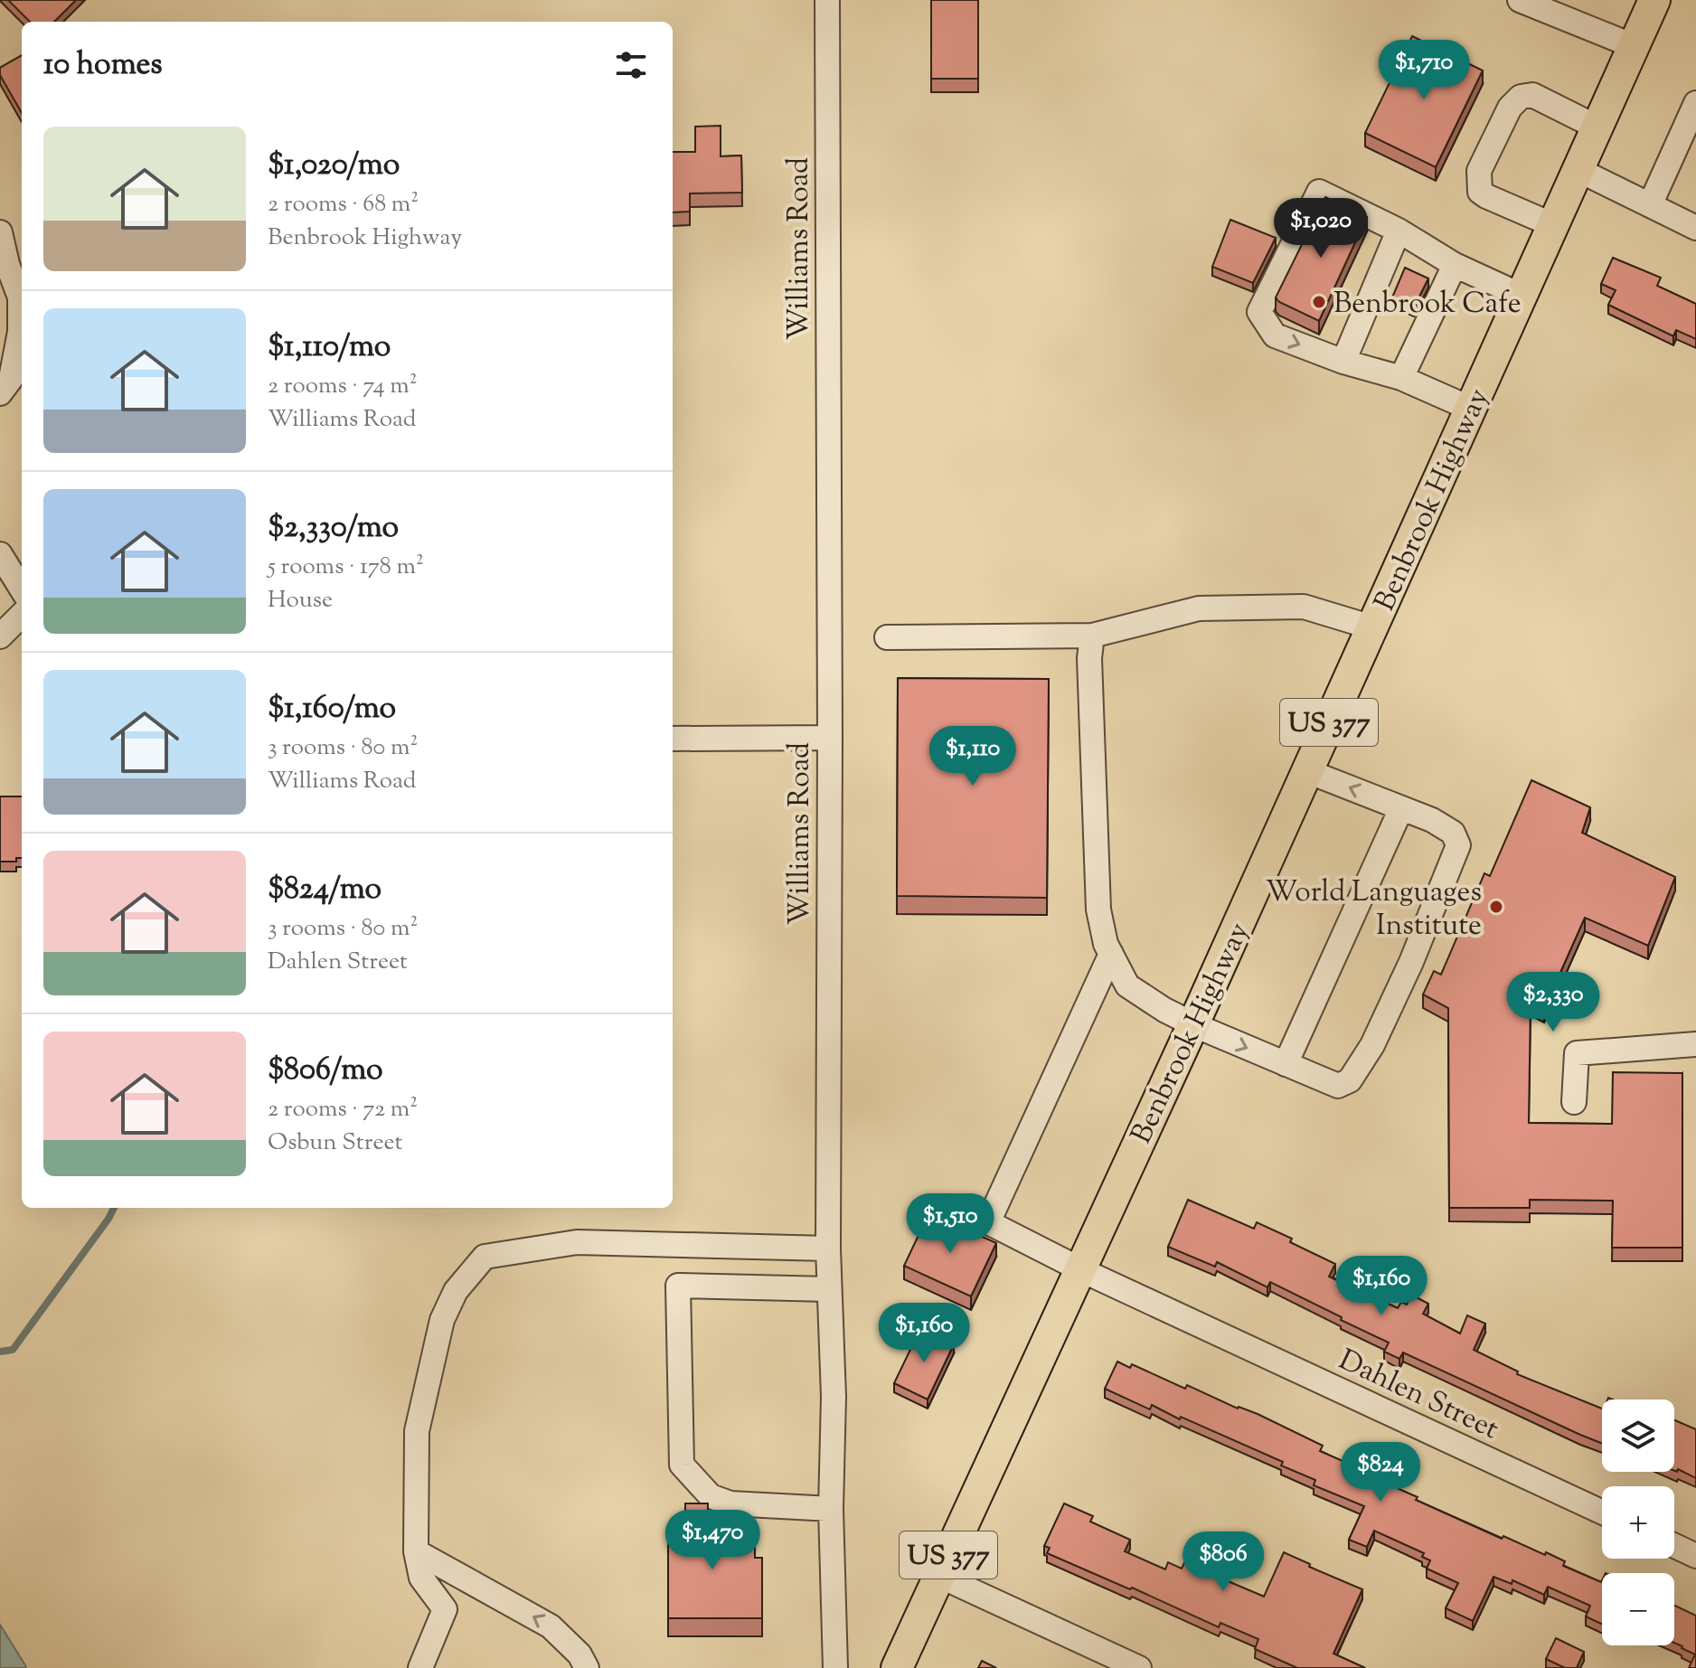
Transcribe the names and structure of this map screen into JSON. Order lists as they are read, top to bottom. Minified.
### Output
{"streets":{"main road":["Benbrook Highway","US 377"],"street":["Williams Road","Dahlen Street"]},"crossings":[["Benbrook Highway","Dahlen Street"]],"places":["Benbrook Cafe","World Languages Institute"],"page":{"heading":"10 homes","price":["$1,710","$1,020","$1,110","$2,330","$1,510","$1,160","$1,160","$824","$1,470","$806"],"list":[{"name":"$1,020/mo","note":"2 rooms · 68 m² · Benbrook Highway"},{"name":"$1,110/mo","note":"2 rooms · 74 m² · Williams Road"},{"name":"$2,330/mo","note":"5 rooms · 178 m² · House"},{"name":"$1,160/mo","note":"3 rooms · 80 m² · Williams Road"},{"name":"$824/mo","note":"3 rooms · 80 m² · Dahlen Street"},{"name":"$806/mo","note":"2 rooms · 72 m² · Osbun Street"}],"map_buttons":["+","−"]}}
